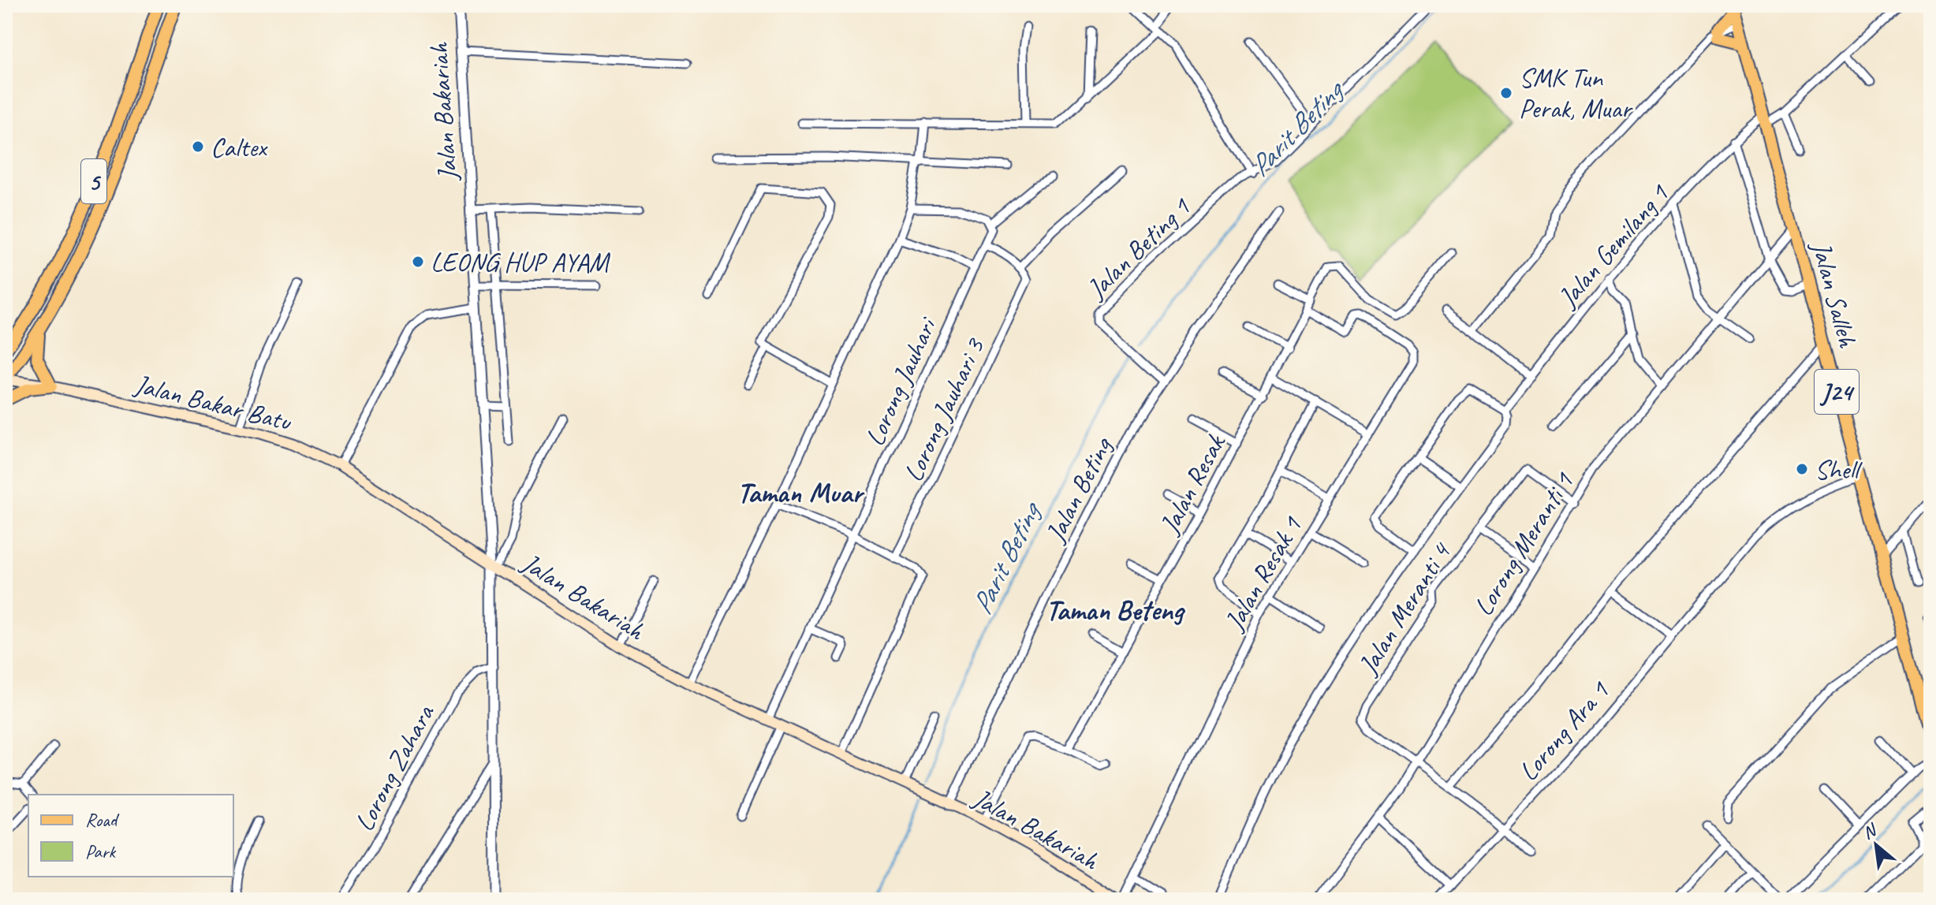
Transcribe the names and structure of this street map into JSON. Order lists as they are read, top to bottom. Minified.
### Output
{"streets":{"main road":["Jalan Bakariah","5","Jalan Salleh","J24","Jalan Bakar Batu"],"street":["Jalan Gemilang 1","Jalan Beting 1","Lorong Jauhari","Lorong Jauhari 3","Jalan Resak","Jalan Beting","Lorong Meranti 1","Jalan Resak 1","Jalan Meranti 4","Lorong Ara 1","Lorong Zahara"]},"crossings":[["Jalan Bakariah","Lorong Jauhari"],["Jalan Bakariah","Jalan Bakar Batu"],["Jalan Bakariah","Jalan Beting"],["5","Jalan Bakar Batu"],["Jalan Gemilang 1","Jalan Salleh"],["Jalan Beting 1","Jalan Beting"],["Jalan Salleh","Lorong Meranti 1"],["Jalan Salleh","Lorong Ara 1"],["Jalan Resak","Jalan Resak 1"],["Lorong Meranti 1","Jalan Meranti 4"]],"districts":["Taman Muar","Taman Beteng"],"water":["Parit Beting"],"places":["SMK Tun Perak, Muar","Caltex","LEONG HUP AYAM","Shell"],"legend":["Road","Park"],"north":"top left"}
